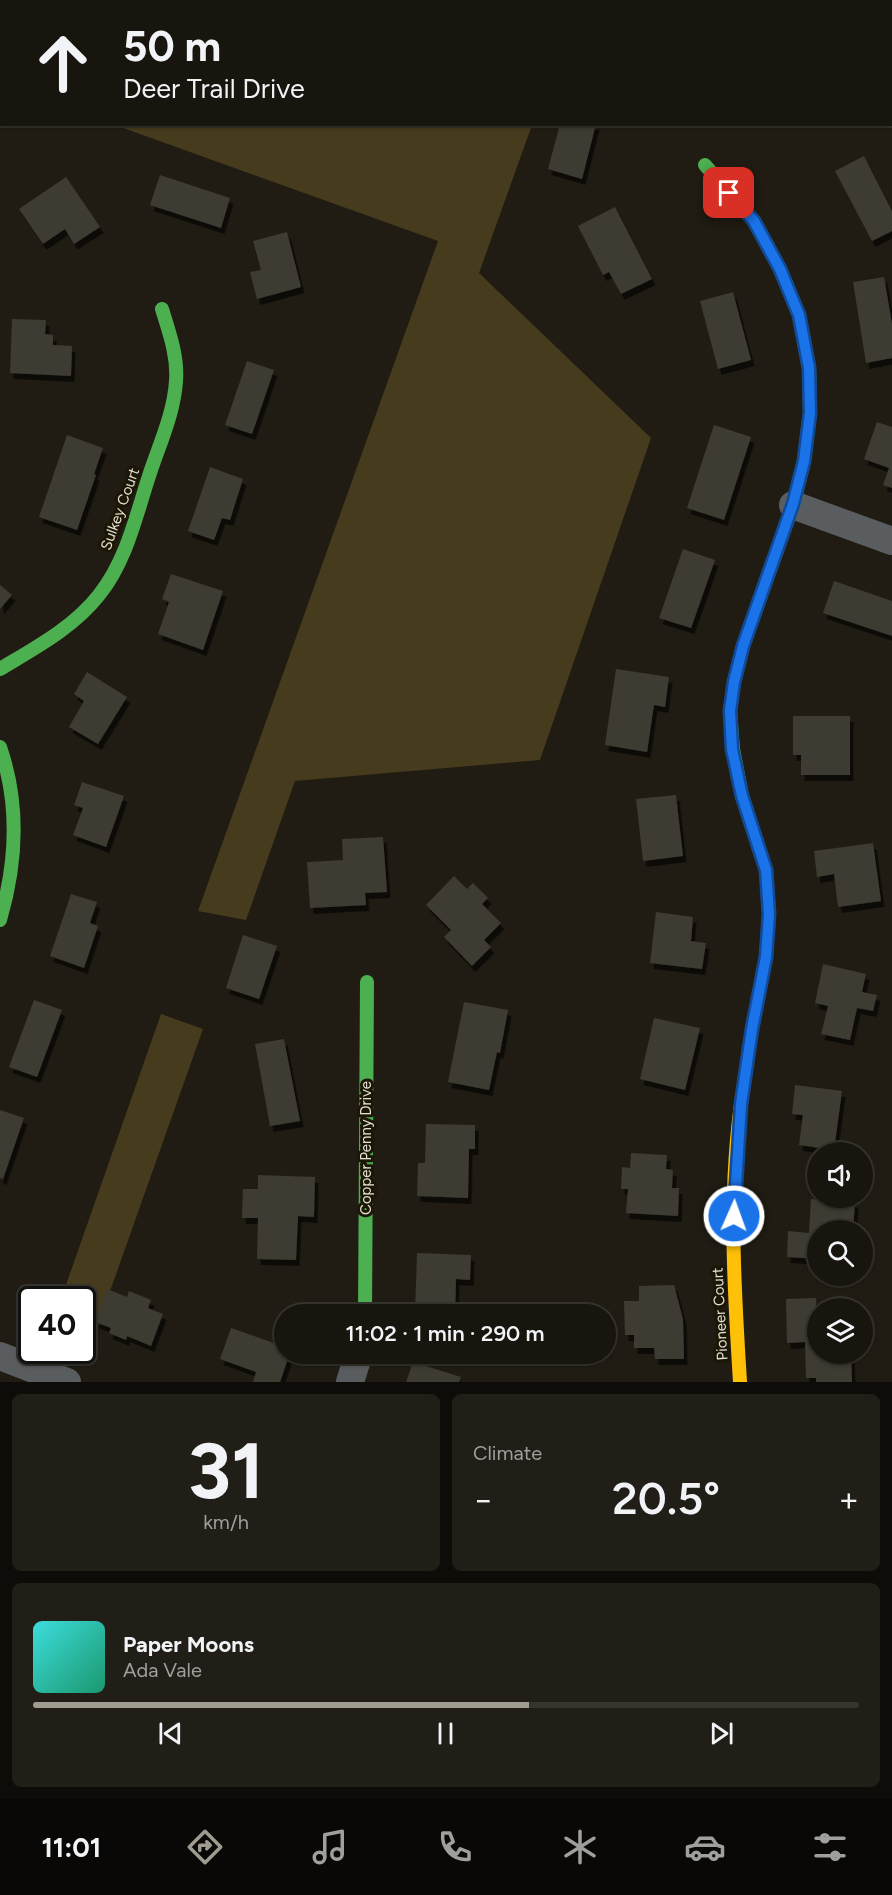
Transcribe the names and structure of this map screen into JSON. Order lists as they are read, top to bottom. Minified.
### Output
{"streets":{"street":["Sulkey Court","Copper Penny Drive","Pioneer Court"]},"page":{"turn":["50 m","Deer Trail Drive"],"limit":"40","trip":"11:02 · 1 min · 290 m","tile":[["31","km/h"],"Climate"],"heat":["−","20.5°","+"],"song":["Paper Moons","Ada Vale"],"tabs":"11:01"}}
